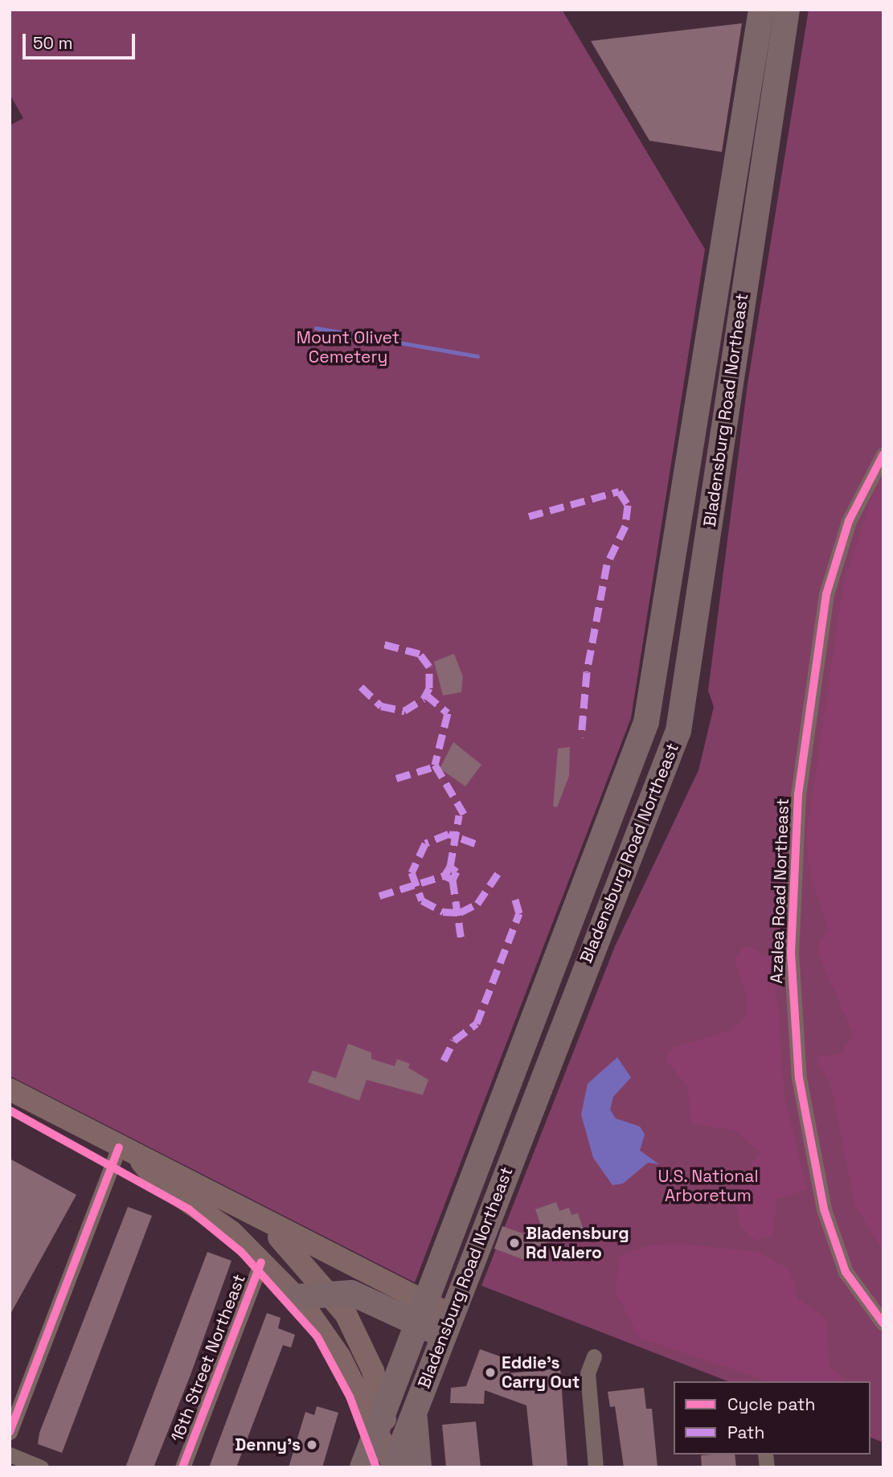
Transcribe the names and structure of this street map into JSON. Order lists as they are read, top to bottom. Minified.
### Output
{"streets":{"main road":["Bladensburg Road Northeast"],"street":["Azalea Road Northeast","16th Street Northeast"]},"parks":["Mount Olivet Cemetery","U.S. National Arboretum"],"places":["Bladensburg Rd Valero","Eddie's Carry Out","Denny's"],"legend":["Cycle path","Path"],"scale_bar":"50 m"}
